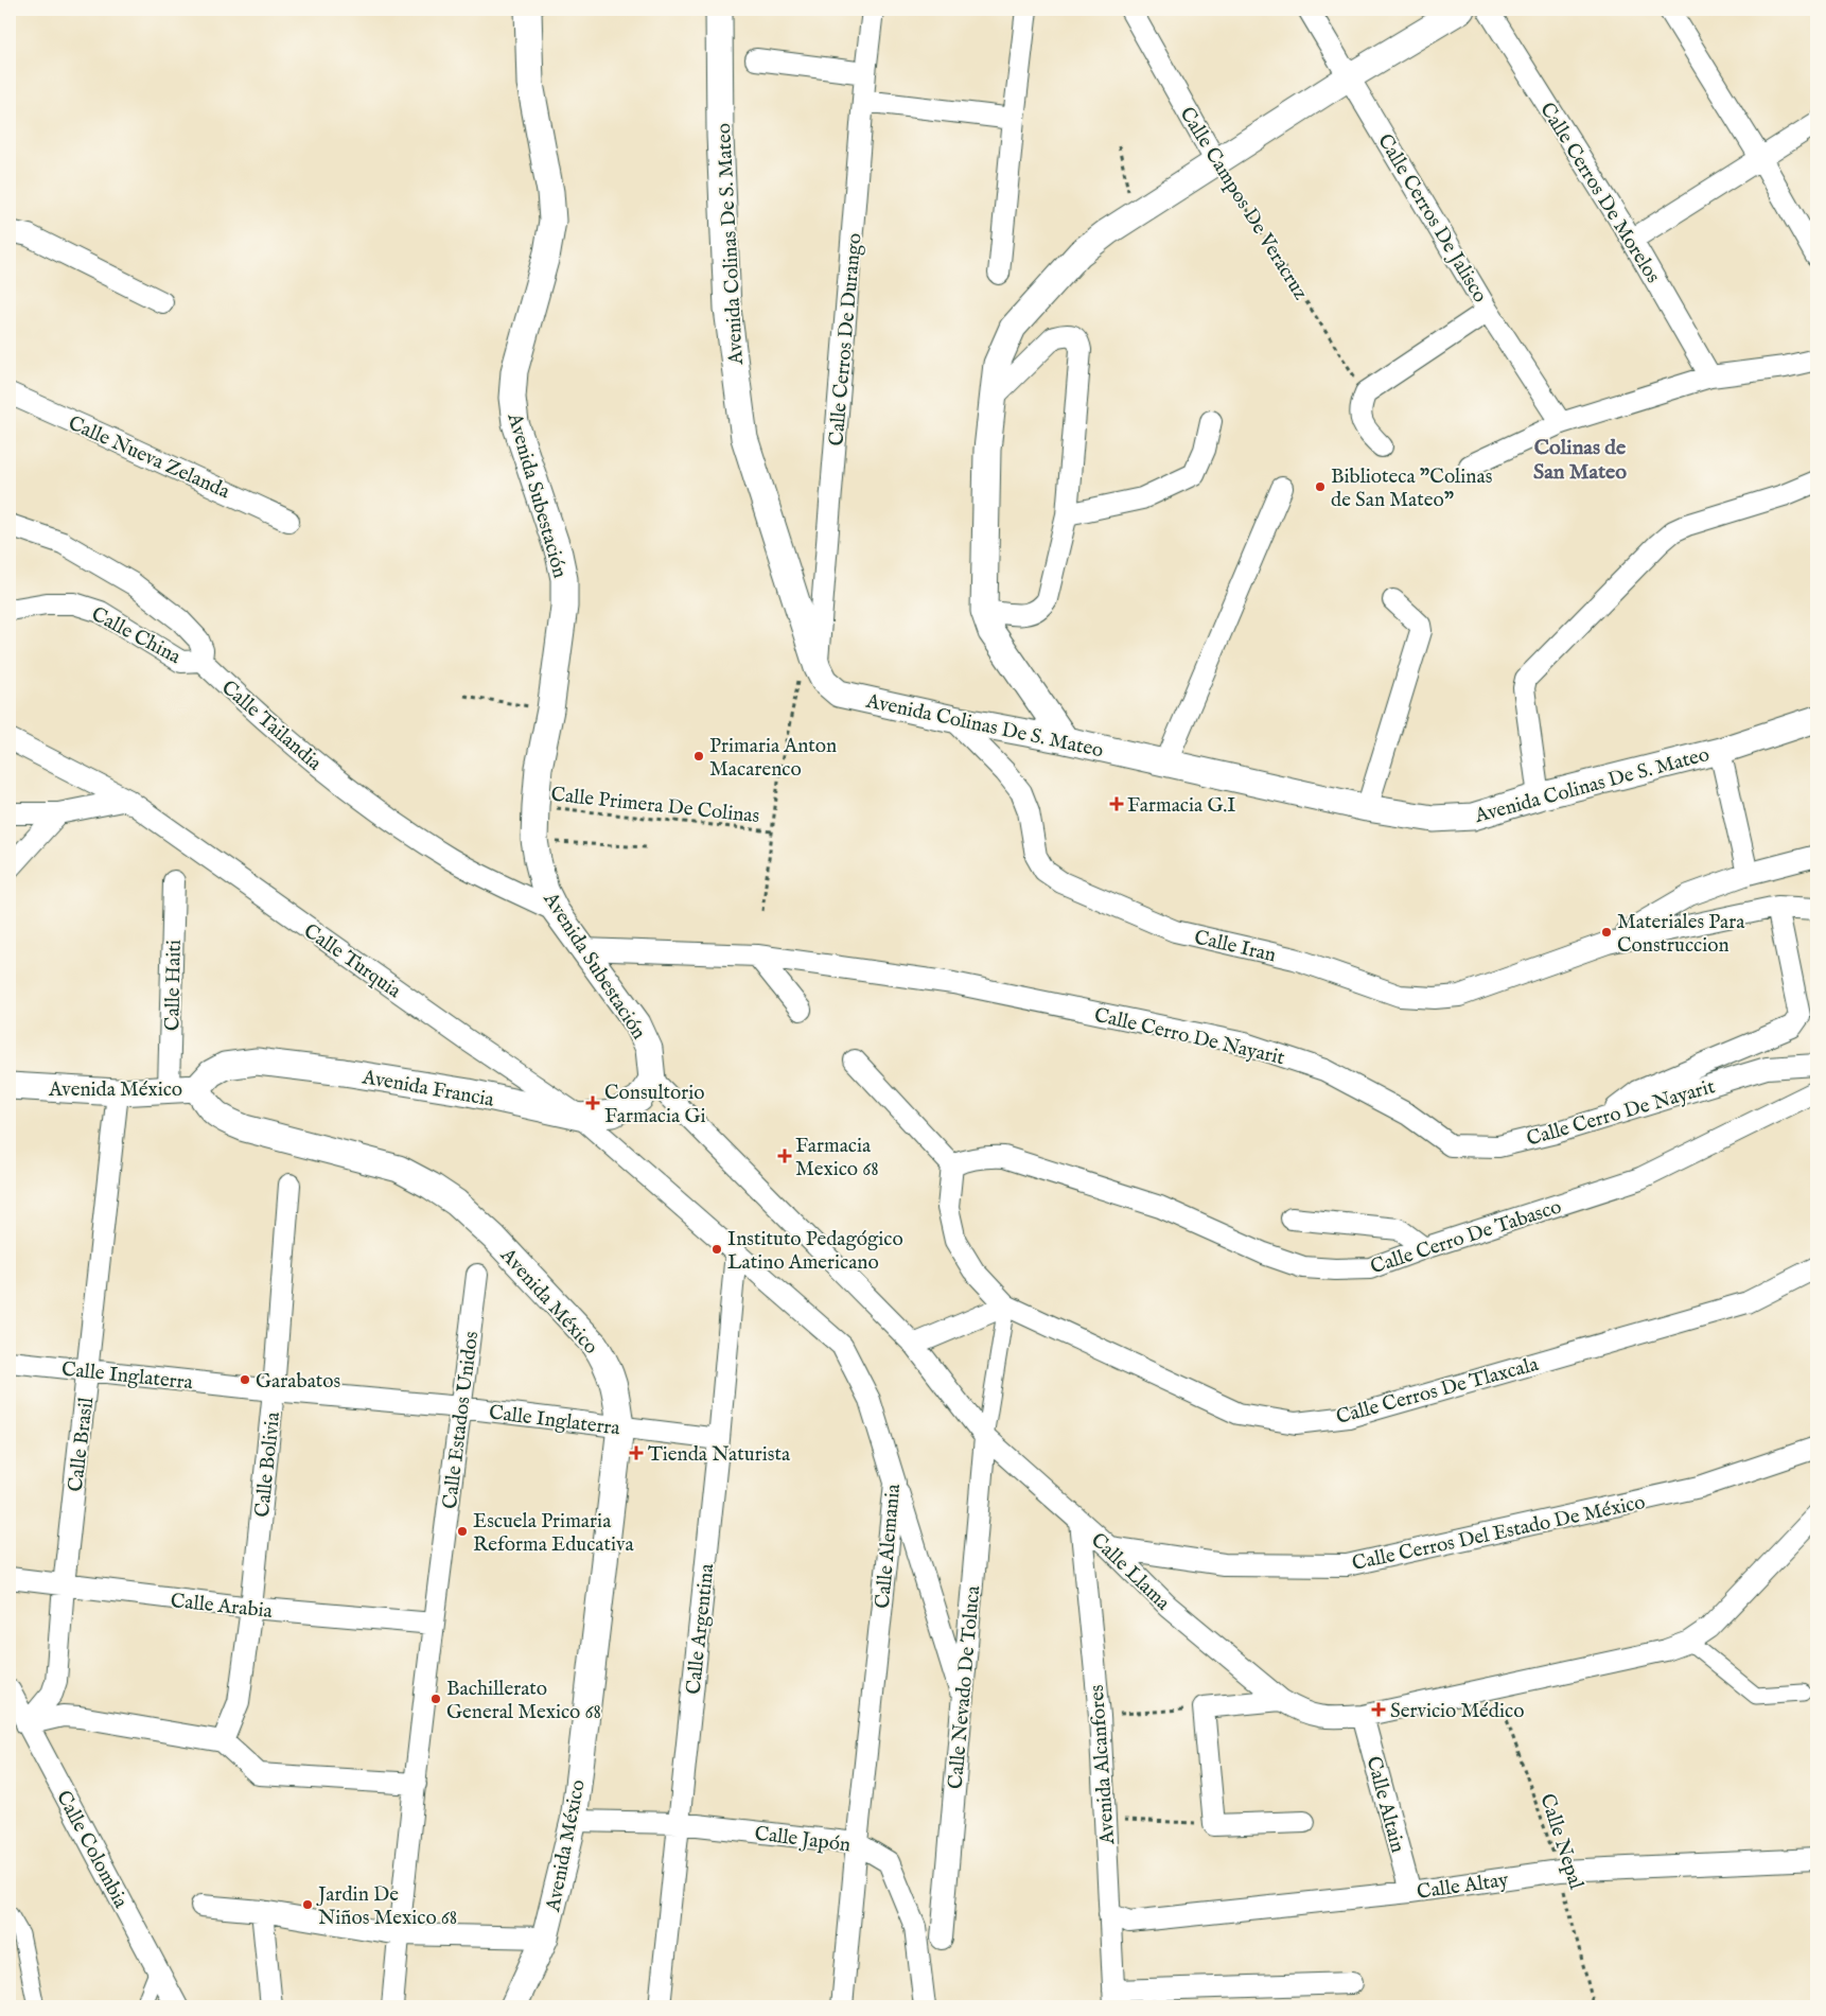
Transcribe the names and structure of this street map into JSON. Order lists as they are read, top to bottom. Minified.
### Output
{"streets":{"street":["Calle Cerros De Morelos","Calle Campos De Veracruz","Calle Cerros De Jalisco","Avenida Colinas De S. Mateo","Calle Cerros De Durango","Calle Nueva Zelanda","Avenida Subestación","Calle China","Calle Tailandia","Calle Iran","Calle Turquia","Calle Haiti","Calle Cerro De Nayarit","Avenida Francia","Avenida México","Calle Cerro De Tabasco","Calle Inglaterra","Calle Cerros De Tlaxcala","Calle Estados Unidos","Calle Brasil","Calle Bolivia","Calle Cerros Del Estado De México","Calle Alemania","Calle Llama","Calle Arabia","Calle Argentina","Calle Nevado De Toluca","Avenida Alcanfores","Calle Altain","Calle Japón","Calle Colombia","Calle Altay"],"path":["Calle Primera De Colinas","Calle Nepal"]},"crossings":[["Avenida Colinas De S. Mateo","Calle Cerros De Durango"],["Avenida Colinas De S. Mateo","Calle Iran"],["Avenida Subestación","Calle Tailandia"],["Avenida Subestación","Calle Primera De Colinas"],["Avenida Subestación","Avenida Francia"],["Calle China","Calle Tailandia"],["Calle Turquia","Avenida Francia"],["Calle Turquia","Calle Alemania"],["Calle Haiti","Avenida México"],["Avenida Francia","Avenida México"],["Avenida Francia","Calle Alemania"],["Avenida México","Calle Inglaterra"],["Avenida México","Calle Brasil"],["Avenida México","Calle Japón"],["Calle Inglaterra","Calle Estados Unidos"],["Calle Inglaterra","Calle Brasil"],["Calle Inglaterra","Calle Bolivia"],["Calle Inglaterra","Calle Argentina"],["Calle Estados Unidos","Calle Arabia"],["Calle Brasil","Calle Arabia"],["Calle Brasil","Calle Colombia"],["Calle Bolivia","Calle Arabia"],["Calle Cerros Del Estado De México","Calle Llama"],["Calle Alemania","Calle Argentina"],["Calle Alemania","Calle Japón"],["Calle Llama","Calle Nevado De Toluca"],["Calle Llama","Avenida Alcanfores"],["Calle Llama","Calle Altain"],["Calle Llama","Calle Nepal"],["Calle Argentina","Calle Japón"],["Avenida Alcanfores","Calle Altay"],["Calle Altain","Calle Altay"],["Calle Nepal","Calle Altay"]],"districts":["Colinas de San Mateo"],"places":{"other":["Biblioteca \"Colinas de San Mateo\"","Primaria Anton Macarenco","Materiales Para Construccion","Instituto Pedagógico Latino Americano","Garabatos","Escuela Primaria Reforma Educativa","Bachillerato General Mexico 68","Jardin De Niños Mexico 68"],"health":["Farmacia G.I","Consultorio Farmacia Gi","Farmacia Mexico 68","Tienda Naturista","Servicio Médico"]}}
